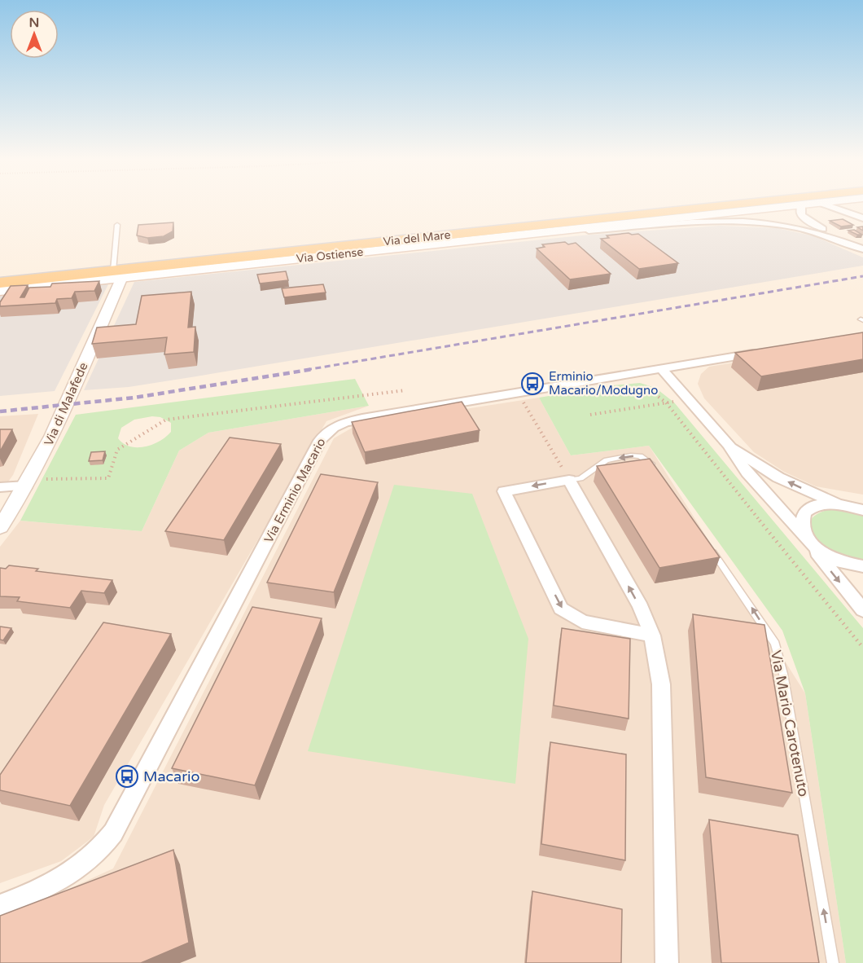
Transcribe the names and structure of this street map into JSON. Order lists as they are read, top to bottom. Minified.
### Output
{"streets":{"main road":["Via del Mare","Via Ostiense"],"street":["Via di Malafede","Via Erminio Macario"],"lane":["Via Mario Carotenuto"]},"crossings":[["Via del Mare","Via Ostiense"],["Via del Mare","Via di Malafede"],["Via Ostiense","Via di Malafede"]],"one_way":["Via Mario Carotenuto"],"places":{"bus stop":["Erminio Macario/Modugno","Macario"]},"north":"top"}
